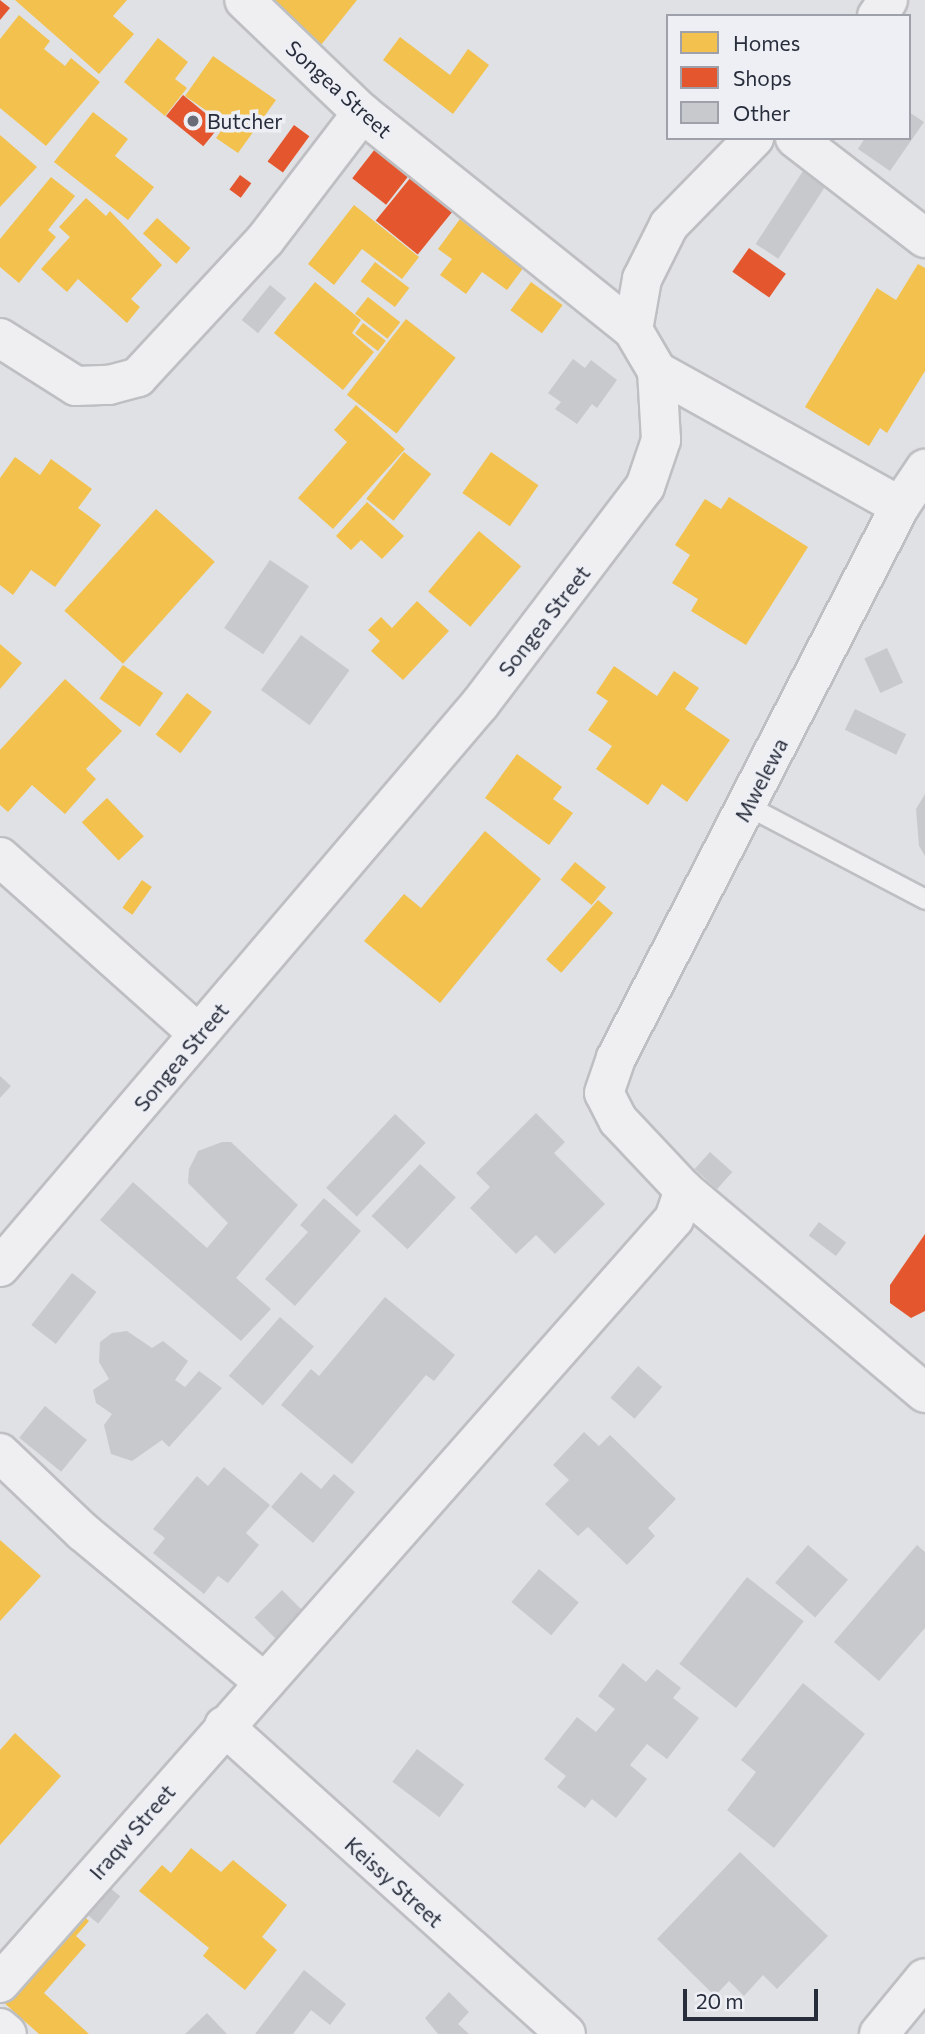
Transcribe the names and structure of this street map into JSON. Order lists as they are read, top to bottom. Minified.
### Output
{"streets":{"street":["Songea Street","Mwelewa","Iraqw Street","Keissy Street"]},"crossings":[["Mwelewa","Iraqw Street"],["Iraqw Street","Keissy Street"]],"places":["Butcher"],"legend":["Homes","Shops","Other"],"scale_bar":"20 m"}
